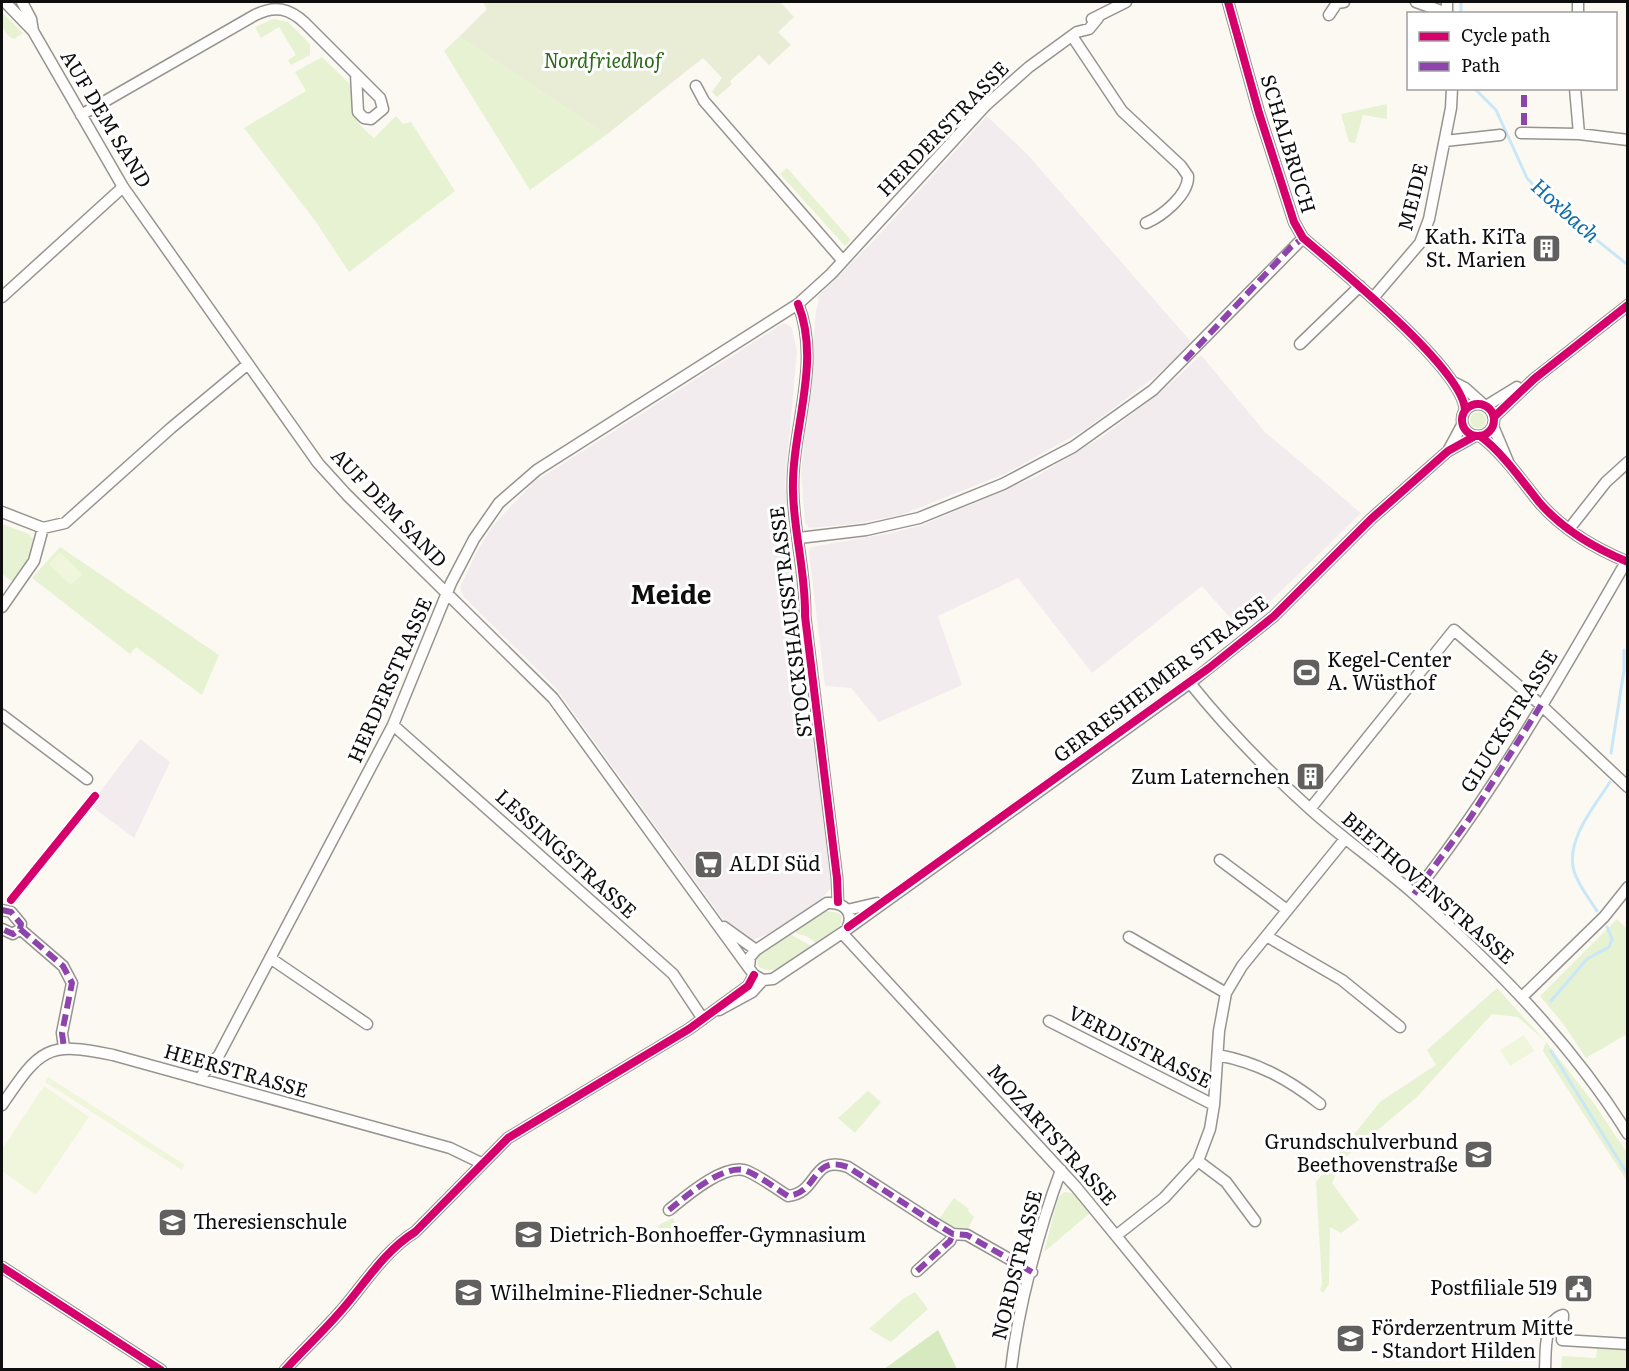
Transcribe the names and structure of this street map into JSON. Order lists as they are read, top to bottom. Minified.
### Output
{"streets":{"street":["AUF DEM SAND","HERDERSTRASSE","SCHALBRUCH","MEIDE","STOCKSHAUSSTRASSE","GERRESHEIMER STRASSE","GLUCKSTRASSE","LESSINGSTRASSE","BEETHOVENSTRASSE","VERDISTRASSE","HEERSTRASSE","MOZARTSTRASSE","NORDSTRASSE"]},"crossings":[["AUF DEM SAND","HERDERSTRASSE"],["AUF DEM SAND","GERRESHEIMER STRASSE"],["HERDERSTRASSE","STOCKSHAUSSTRASSE"],["HERDERSTRASSE","LESSINGSTRASSE"],["HERDERSTRASSE","HEERSTRASSE"],["SCHALBRUCH","MEIDE"],["SCHALBRUCH","GERRESHEIMER STRASSE"],["GERRESHEIMER STRASSE","LESSINGSTRASSE"],["GERRESHEIMER STRASSE","BEETHOVENSTRASSE"],["GERRESHEIMER STRASSE","HEERSTRASSE"],["GERRESHEIMER STRASSE","MOZARTSTRASSE"],["GLUCKSTRASSE","BEETHOVENSTRASSE"],["BEETHOVENSTRASSE","VERDISTRASSE"],["VERDISTRASSE","MOZARTSTRASSE"],["MOZARTSTRASSE","NORDSTRASSE"]],"districts":["Meide"],"water":["Hoxbach"],"parks":["Nordfriedhof"],"places":{"building":["Kath. KiTa St. Marien","Zum Laternchen"],"sports":["Kegel-Center A. Wüsthof"],"supermarket":["ALDI Süd"],"school or university":["Grundschulverbund Beethovenstraße","Theresienschule","Dietrich-Bonhoeffer-Gymnasium","Wilhelmine-Fliedner-Schule","Förderzentrum Mitte - Standort Hilden"],"public building":["Postfiliale 519"]},"legend":["Cycle path","Path"]}
